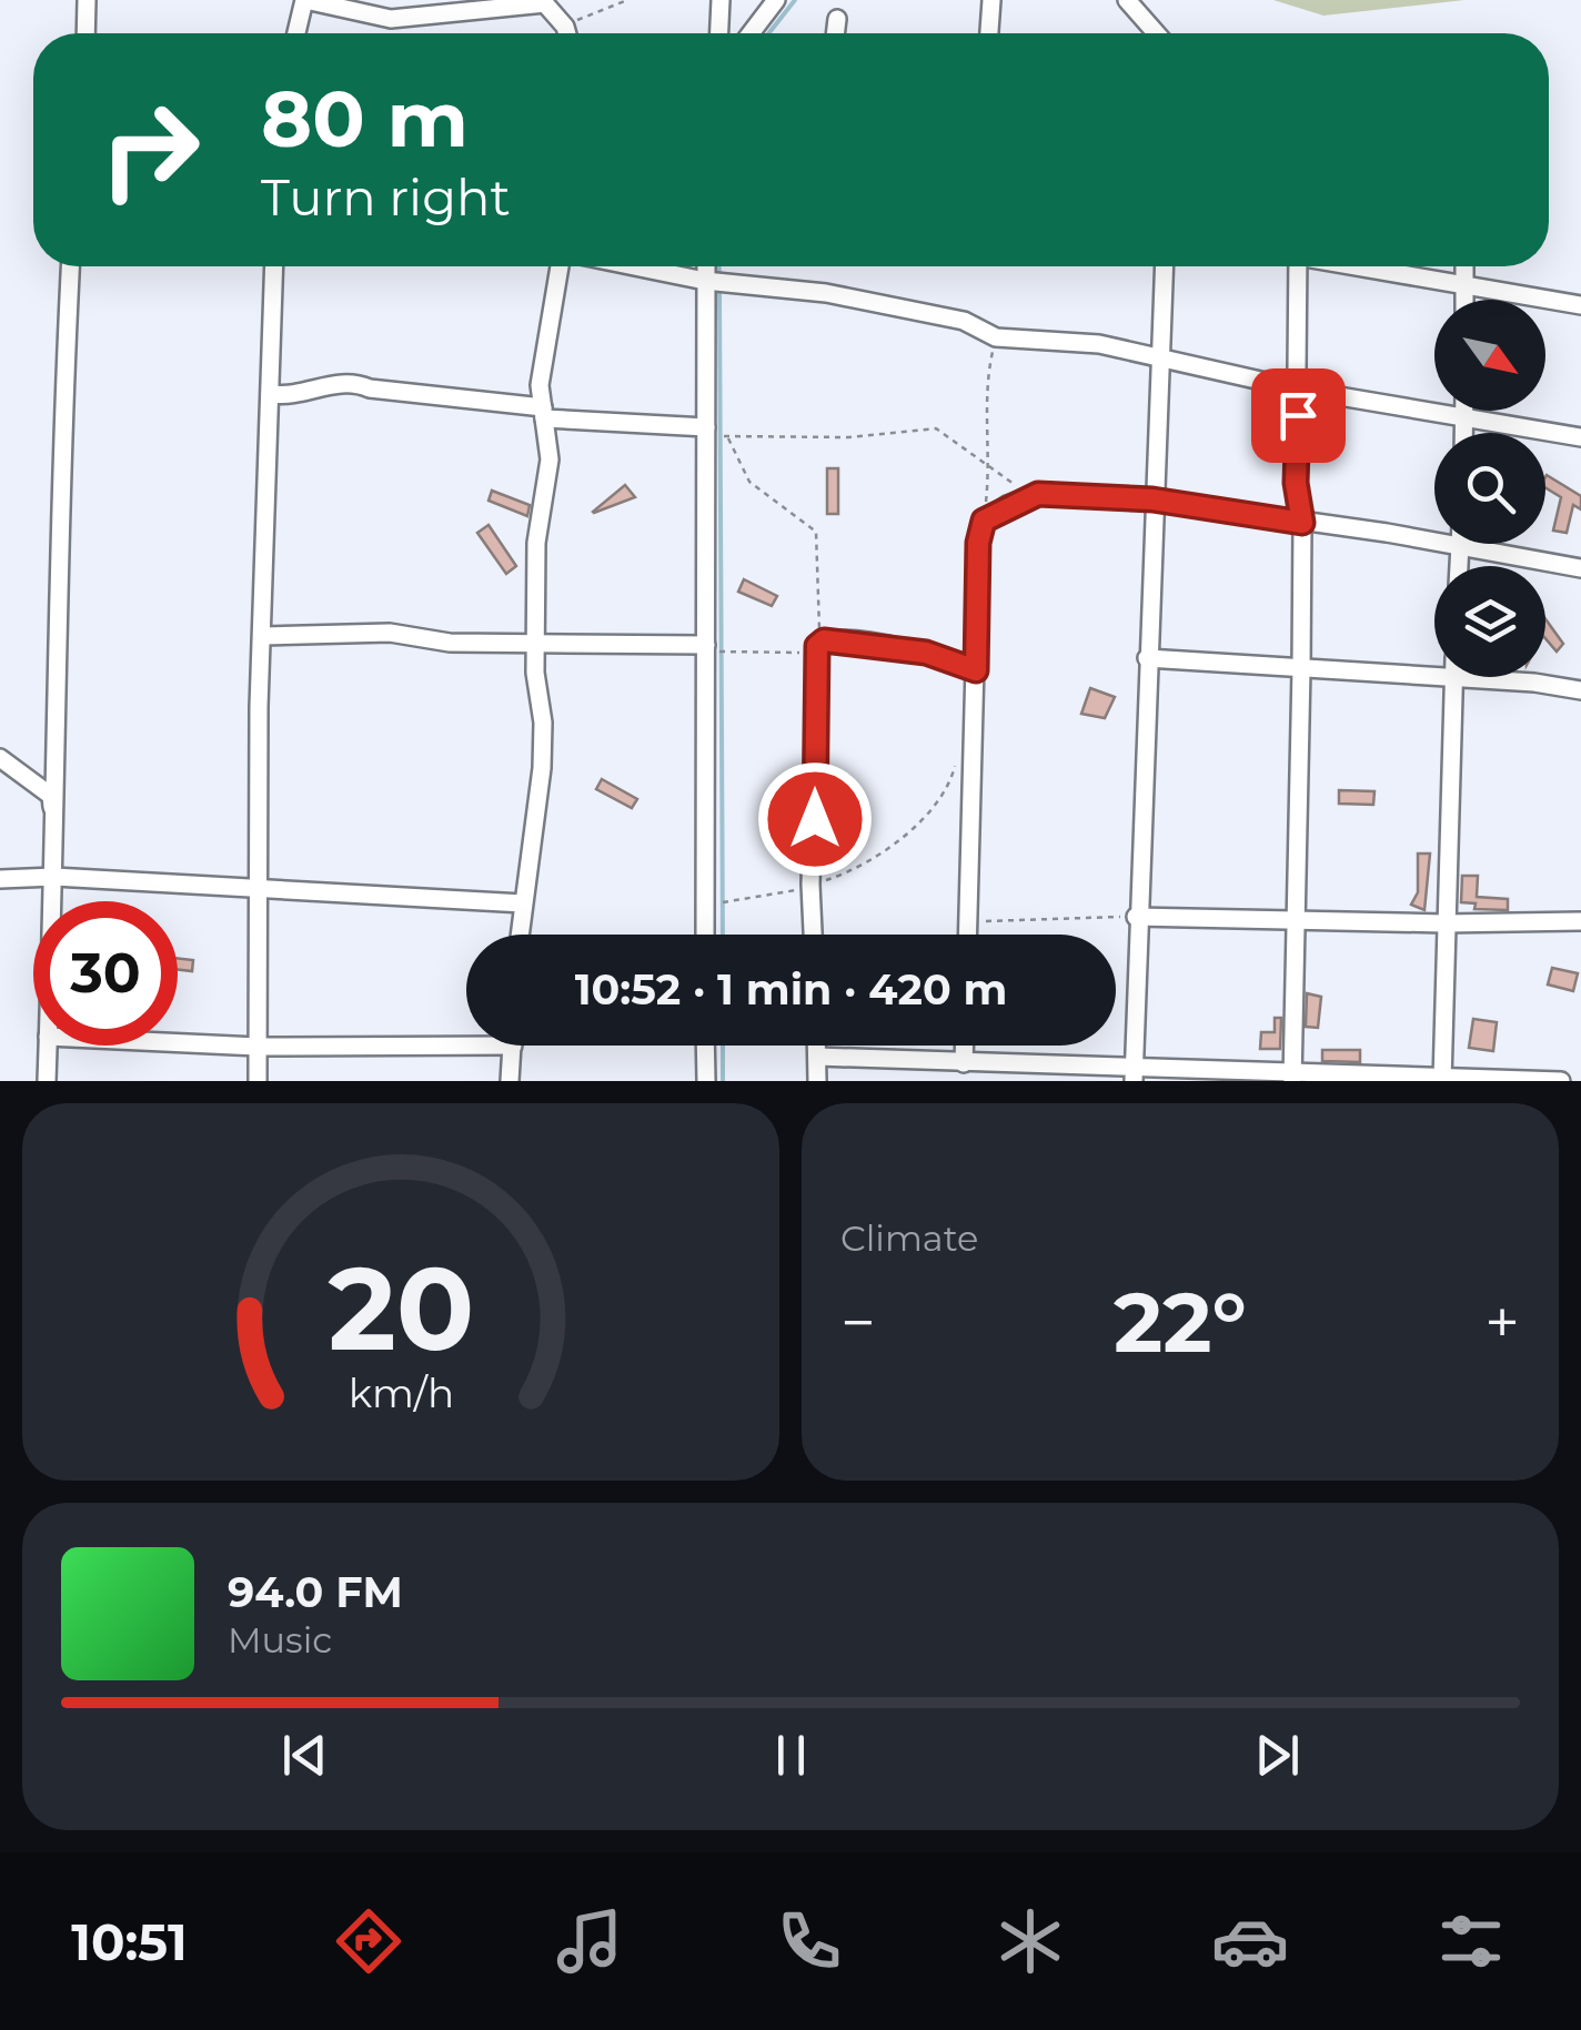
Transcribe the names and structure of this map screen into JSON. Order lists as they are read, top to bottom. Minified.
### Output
{"north":"bottom right","page":{"turn":["80 m","Turn right"],"limit":"30","trip":"10:52 · 1 min · 420 m","tile":"Climate","heat":["−","22°","+"],"song":["94.0 FM","Music"],"tabs":"10:51","gauge":["20","km/h"]}}
